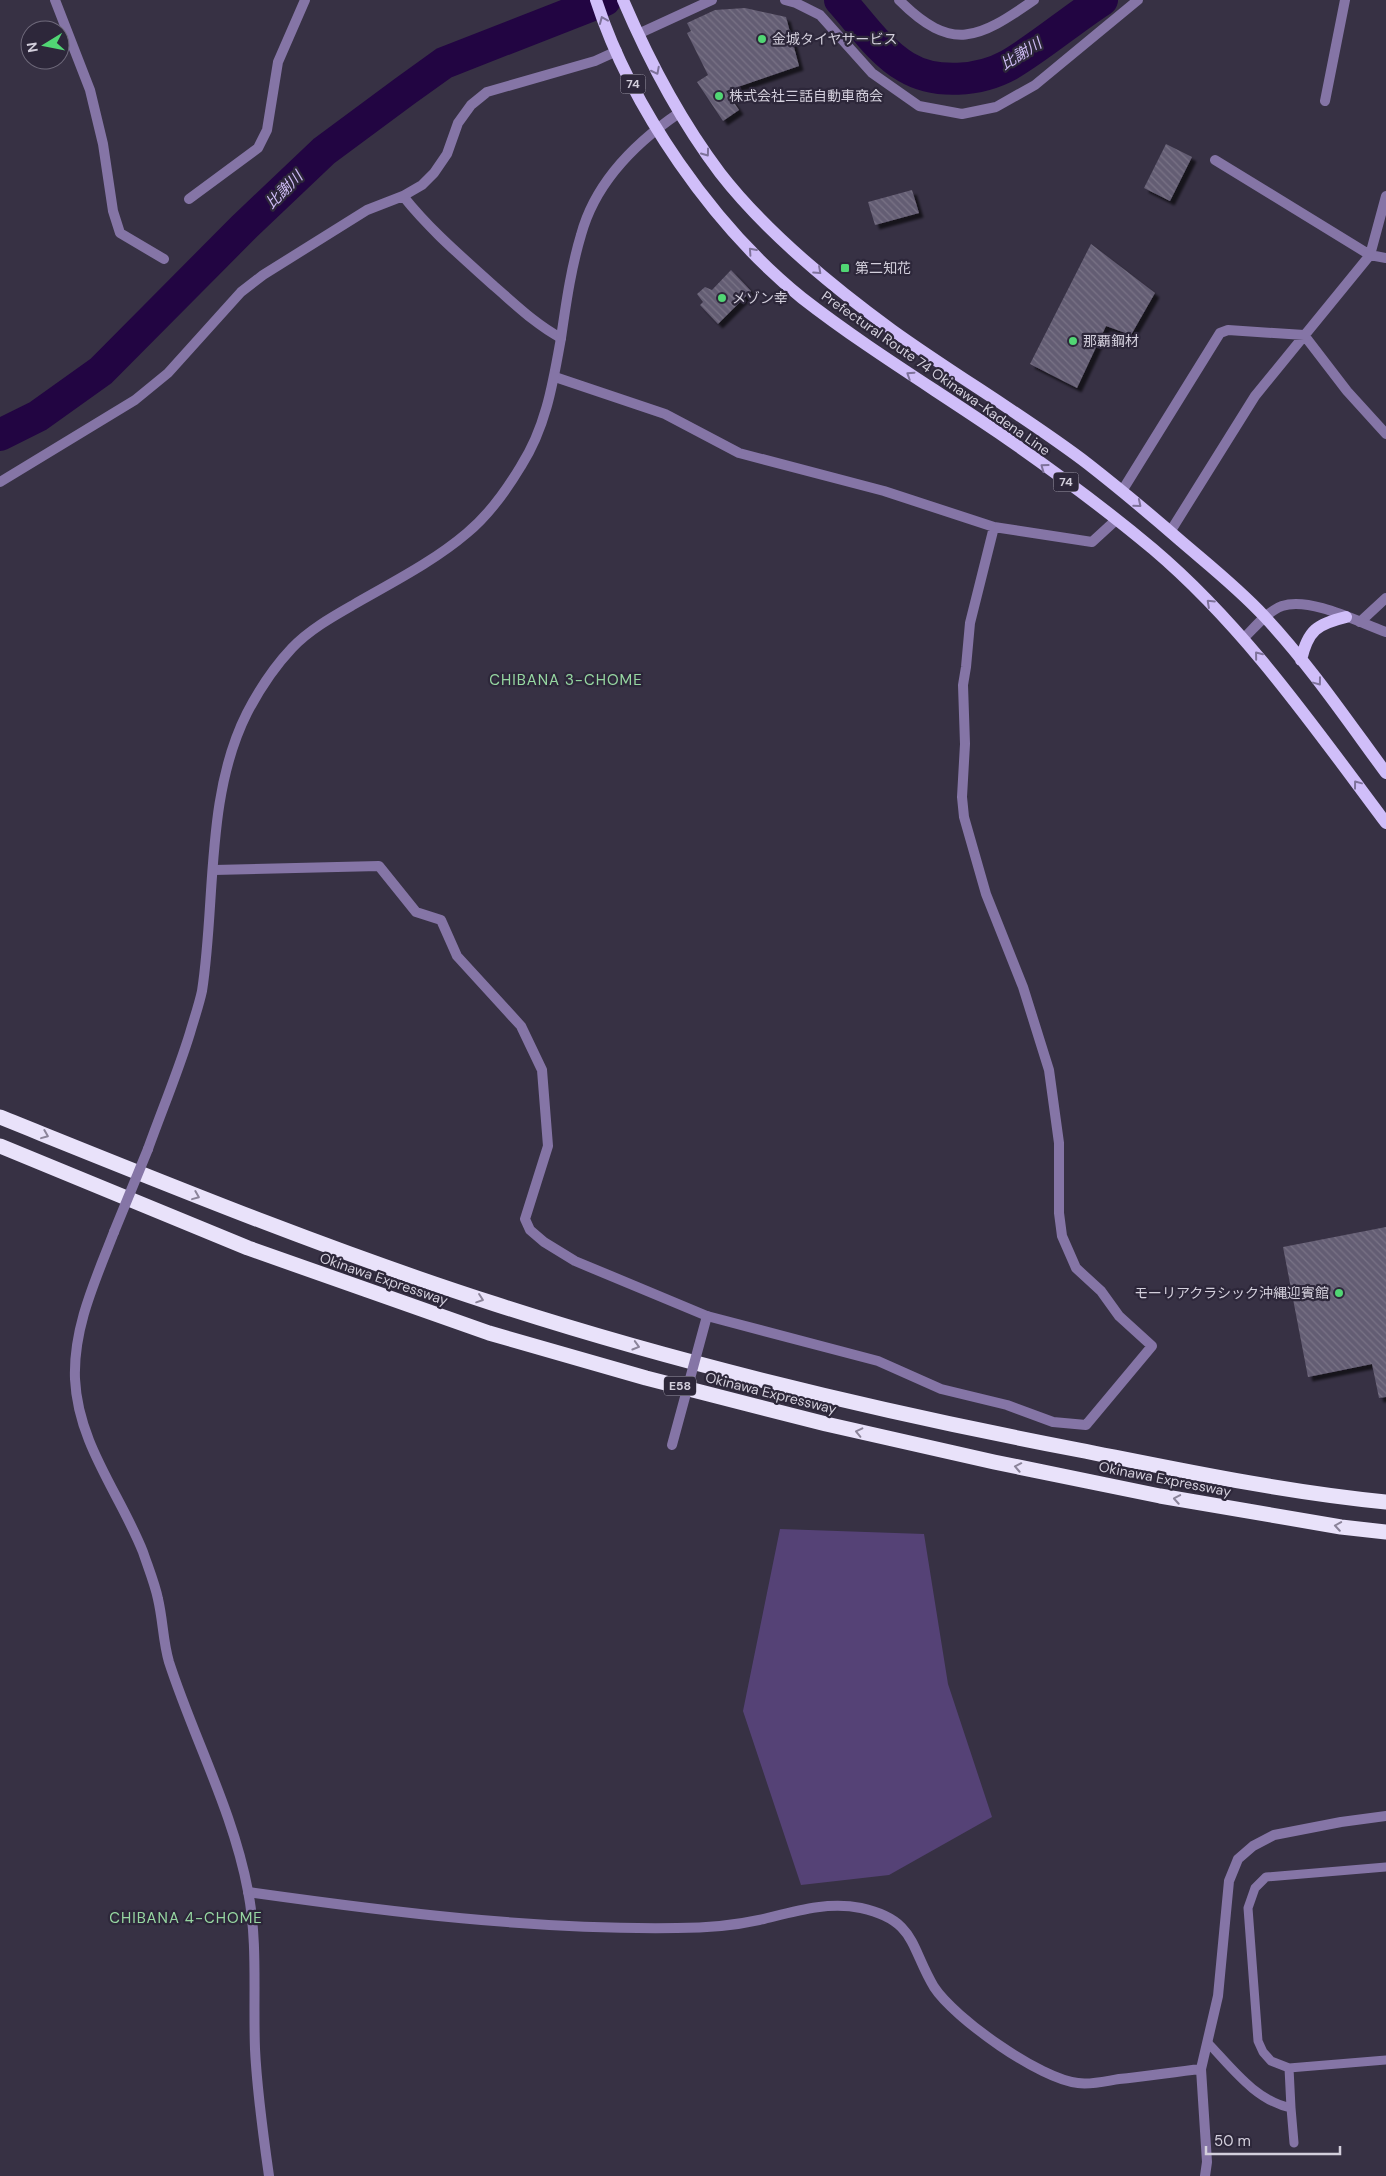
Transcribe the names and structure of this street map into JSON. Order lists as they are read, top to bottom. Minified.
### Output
{"streets":{"highway":["Okinawa Expressway","E58"],"main road":["74","Prefectural Route 74 Okinawa-Kadena Line"]},"districts":["CHIBANA 3-CHOME","CHIBANA 4-CHOME"],"water":["比謝川"],"places":{"other":["金城タイヤサービス","株式会社三話自動車商会","メゾン幸","那覇鋼材","モーリアクラシック沖縄迎賓館"],"transit":["第二知花"]},"scale_bar":"50 m","north":"left"}
